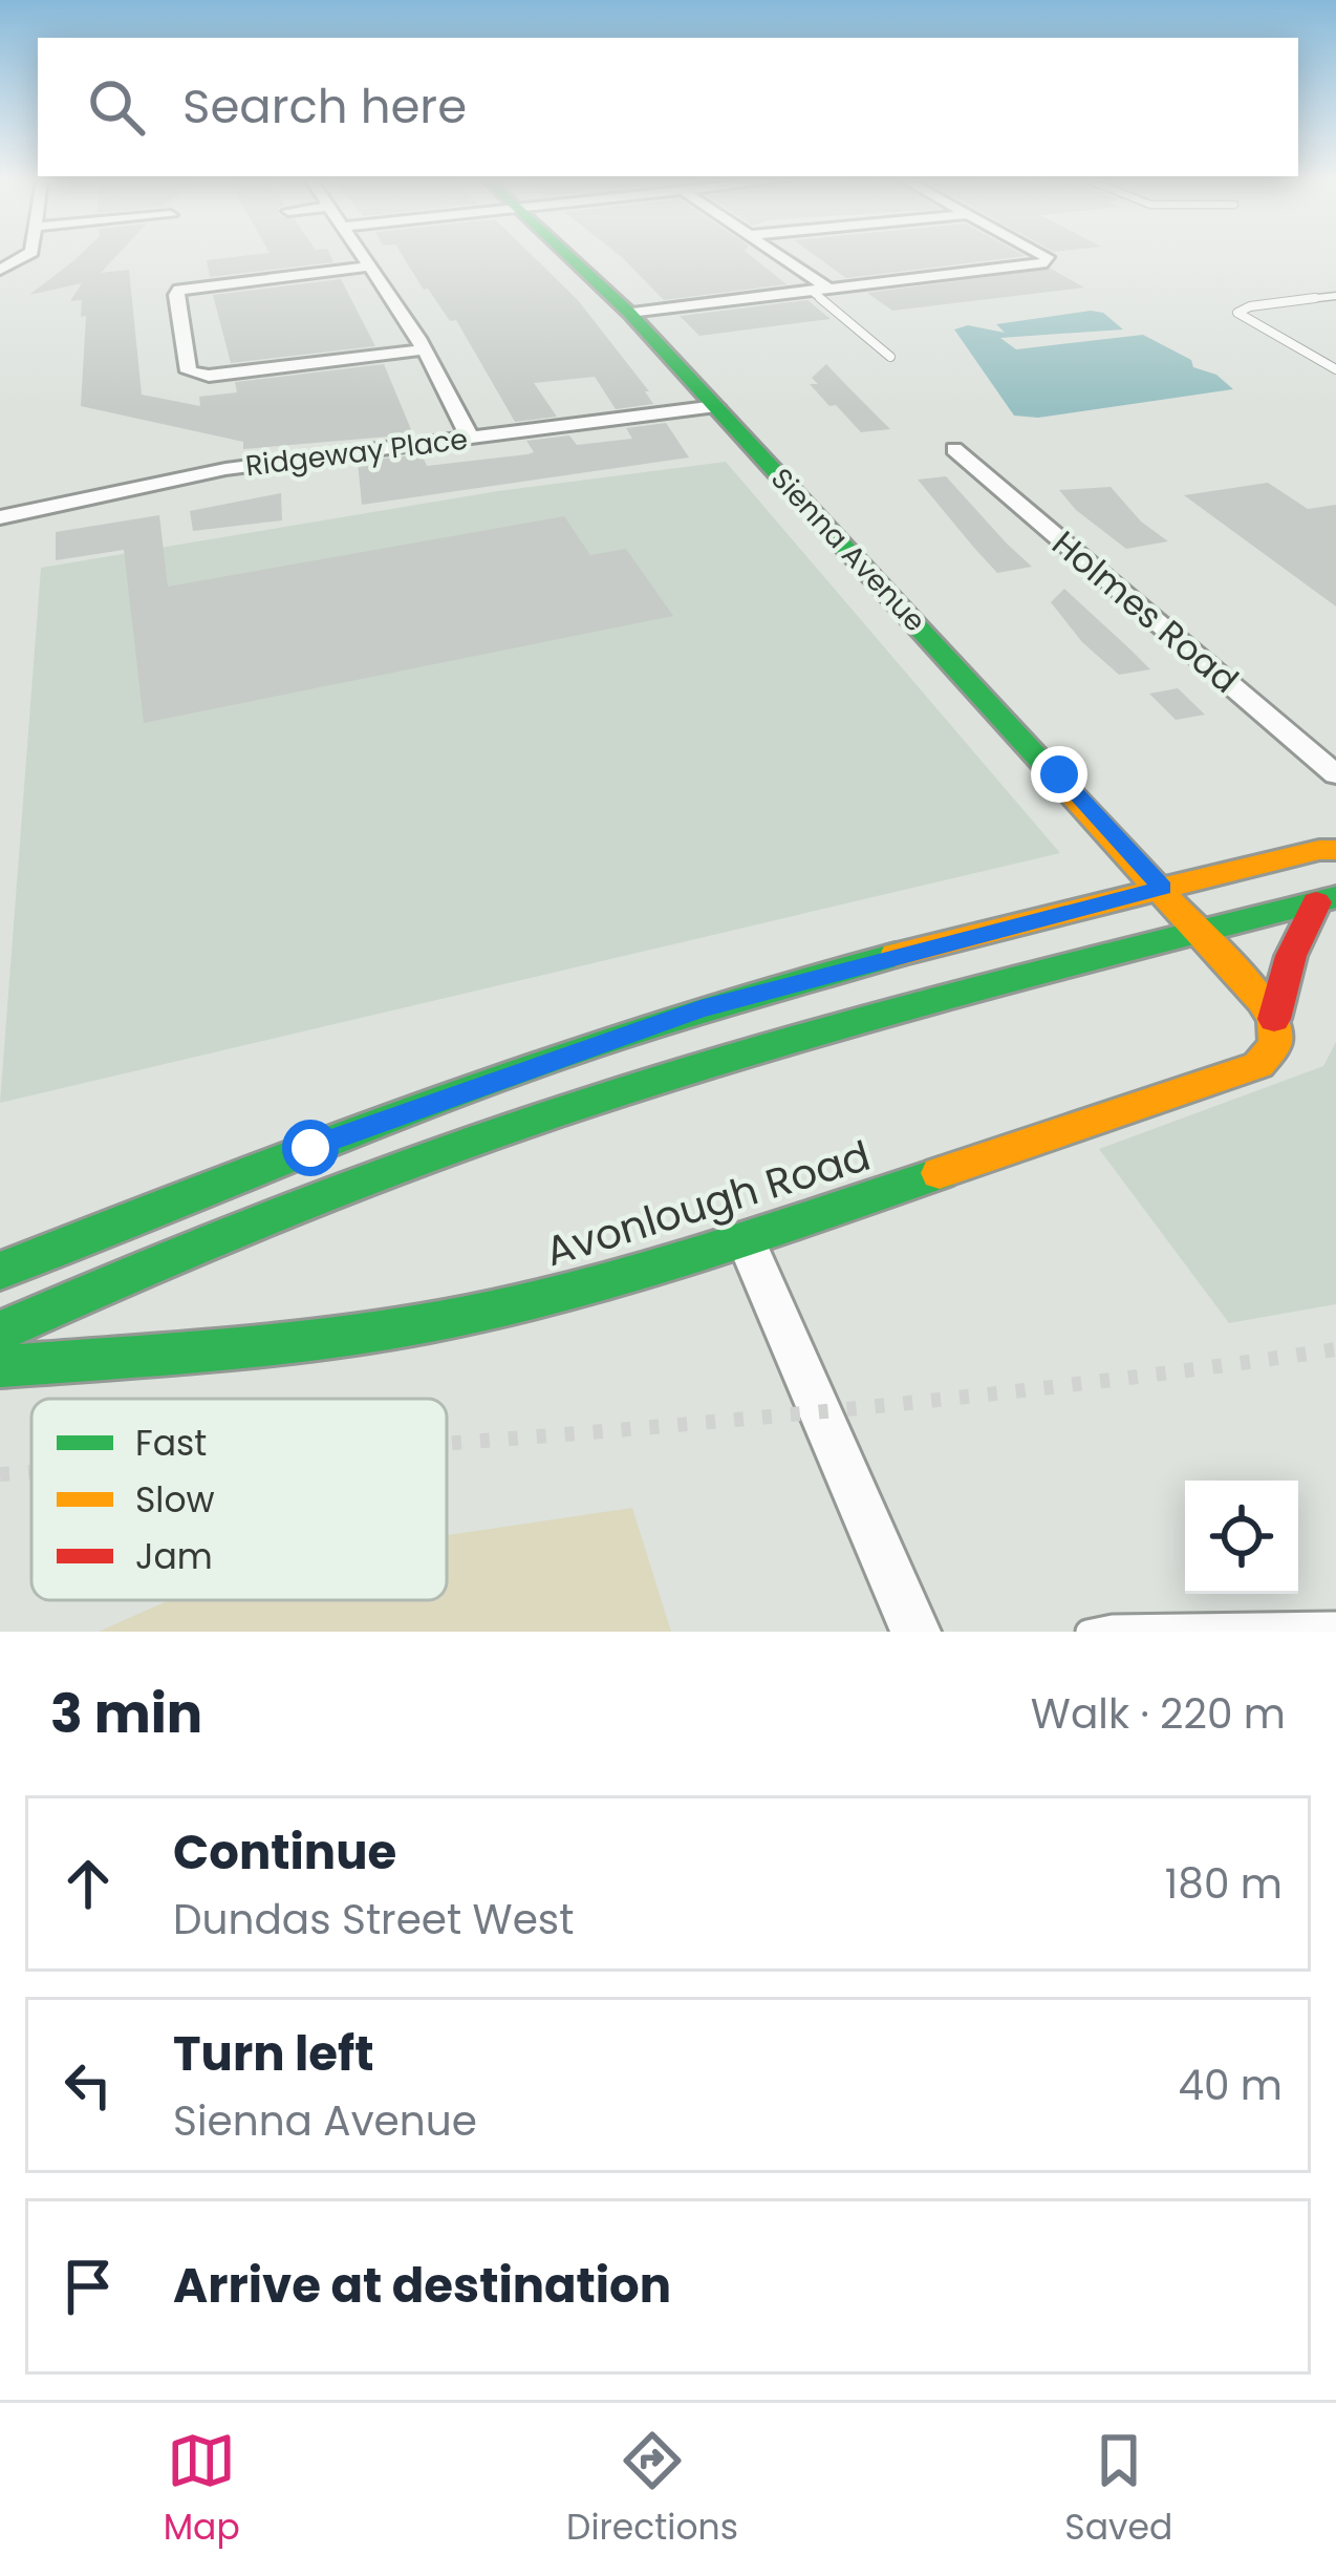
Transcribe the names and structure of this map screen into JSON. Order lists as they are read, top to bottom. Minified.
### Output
{"streets":{"street":["Ridgeway Place","Sienna Avenue","Holmes Road","Avonlough Road"]},"crossings":[["Ridgeway Place","Sienna Avenue"]],"legend":["Fast","Slow","Jam"],"page":{"search":"Search here","heading":["3 min","Walk · 220 m"],"list":[["Continue","Dundas Street West","180 m"],["Turn left","Sienna Avenue","40 m"],"Arrive at destination"],"nav":["Map","Directions","Saved"]}}
